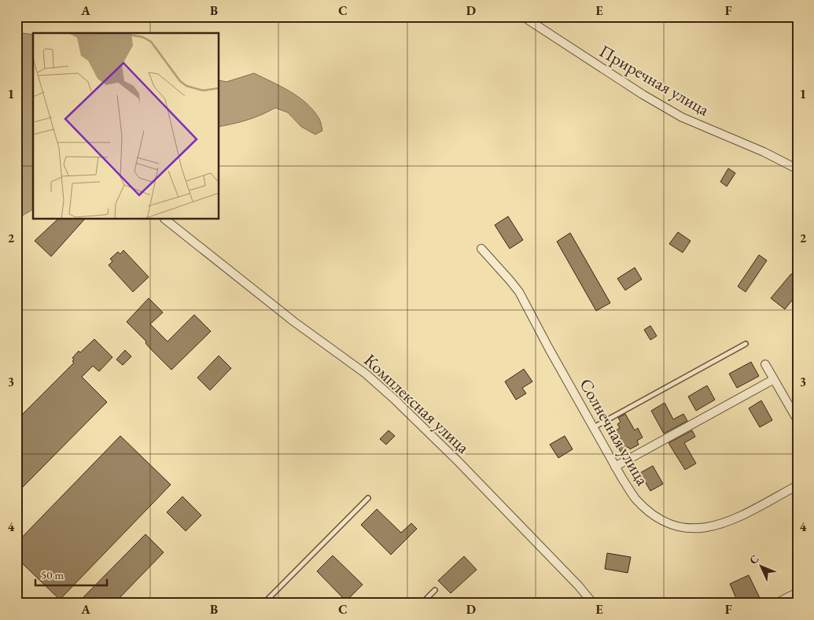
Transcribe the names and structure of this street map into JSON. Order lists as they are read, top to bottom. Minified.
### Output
{"streets":{"street":["Приречная улица","Комплексная улица","Солнечная улица"]},"scale_bar":"50 m","north":"top left","grid":{"columns":["A","B","C","D","E","F"],"rows":["1","2","3","4"]}}
